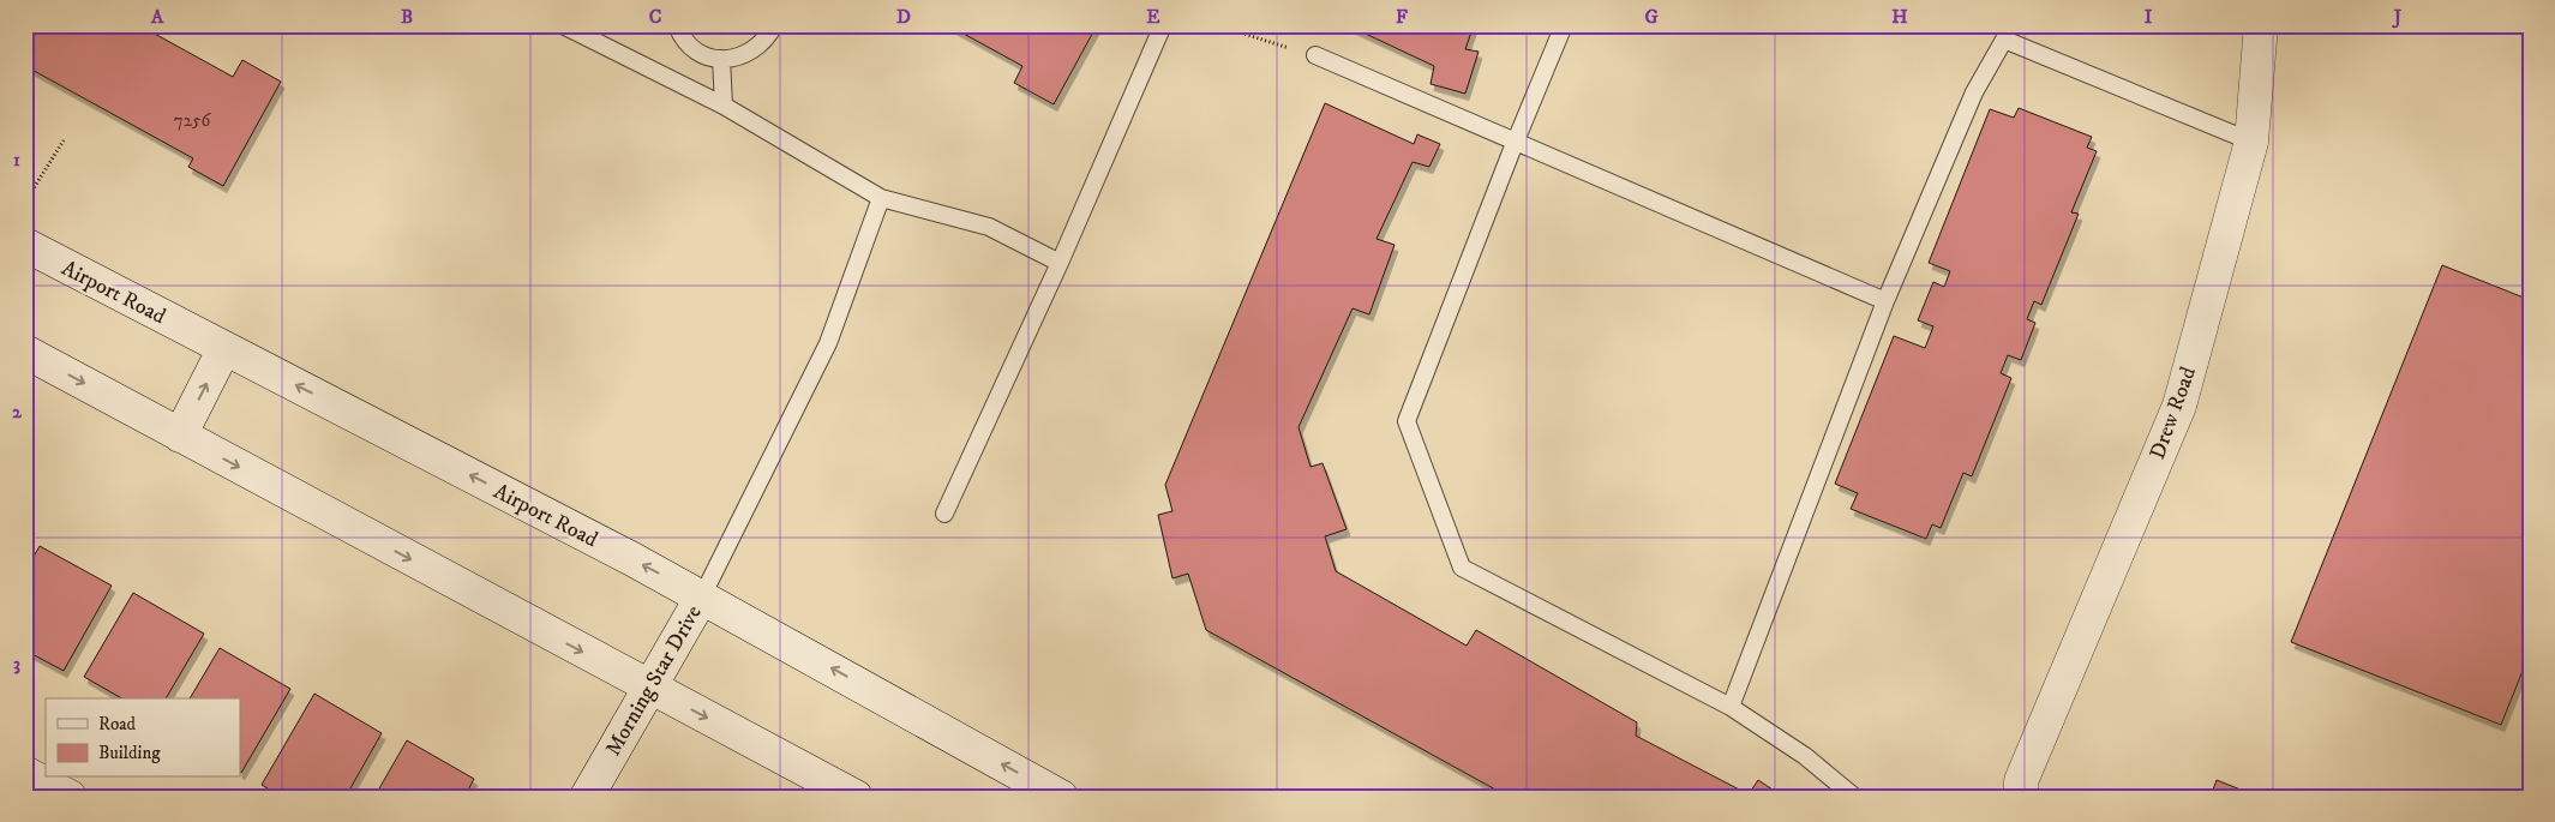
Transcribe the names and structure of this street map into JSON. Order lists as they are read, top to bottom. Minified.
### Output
{"streets":{"main road":["Airport Road","Drew Road","Morning Star Drive"]},"crossings":[["Airport Road","Morning Star Drive"]],"house_numbers":["7256"],"legend":["Road","Building"],"grid":{"columns":["A","B","C","D","E","F","G","H","I","J"],"rows":["1","2","3"]}}
